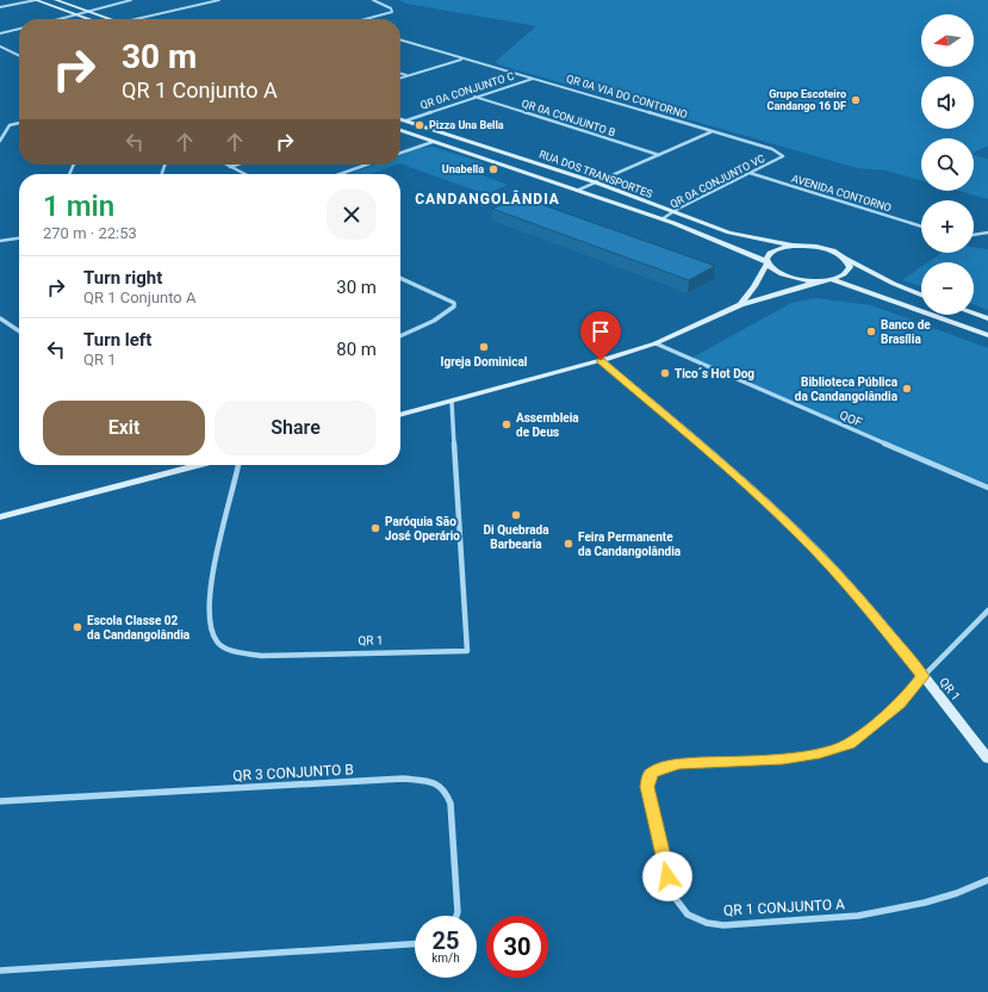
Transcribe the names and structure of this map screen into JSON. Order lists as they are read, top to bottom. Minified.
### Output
{"streets":{"street":["QR 0A CONJUNTO C","QR 0A VIA DO CONTORNO","QR 0A CONJUNTO B","RUA DOS TRANSPORTES","QR 0A CONJUNTO VC","AVENIDA CONTORNO","QOF","QR 1","QR 3 CONJUNTO B","QR 1 CONJUNTO A"]},"crossings":[["QR 0A CONJUNTO C","QR 0A VIA DO CONTORNO"],["QR 0A CONJUNTO C","QR 0A CONJUNTO B"],["QR 0A CONJUNTO C","RUA DOS TRANSPORTES"],["QR 0A VIA DO CONTORNO","QR 0A CONJUNTO VC"],["RUA DOS TRANSPORTES","QR 0A CONJUNTO VC"],["QR 0A CONJUNTO VC","AVENIDA CONTORNO"],["QR 1","QR 1 CONJUNTO A"]],"districts":["CANDANGOLÂNDIA"],"places":["Grupo Escoteiro Candango 16 DF","Pizza Una Bella","Unabella","Banco de Brasília","Igreja Dominical","Tico´s Hot Dog","Biblioteca Pública da Candangolândia","Assembleia de Deus","Di Quebrada Barbearia","Paróquia São José Operário","Feira Permanente da Candangolândia","Escola Classe 02 da Candangolândia"],"north":"left","page":{"map_buttons":["+","−"],"turn":["30 m","QR 1 Conjunto A"],"heading":["1 min","270 m · 22:53"],"list":[{"name":"Turn right","note":"QR 1 Conjunto A","value":"30 m"},{"name":"Turn left","note":"QR 1","value":"80 m"}],"buttons":["Exit","Share"],"speed":"25 km/h","limit":"30"}}
